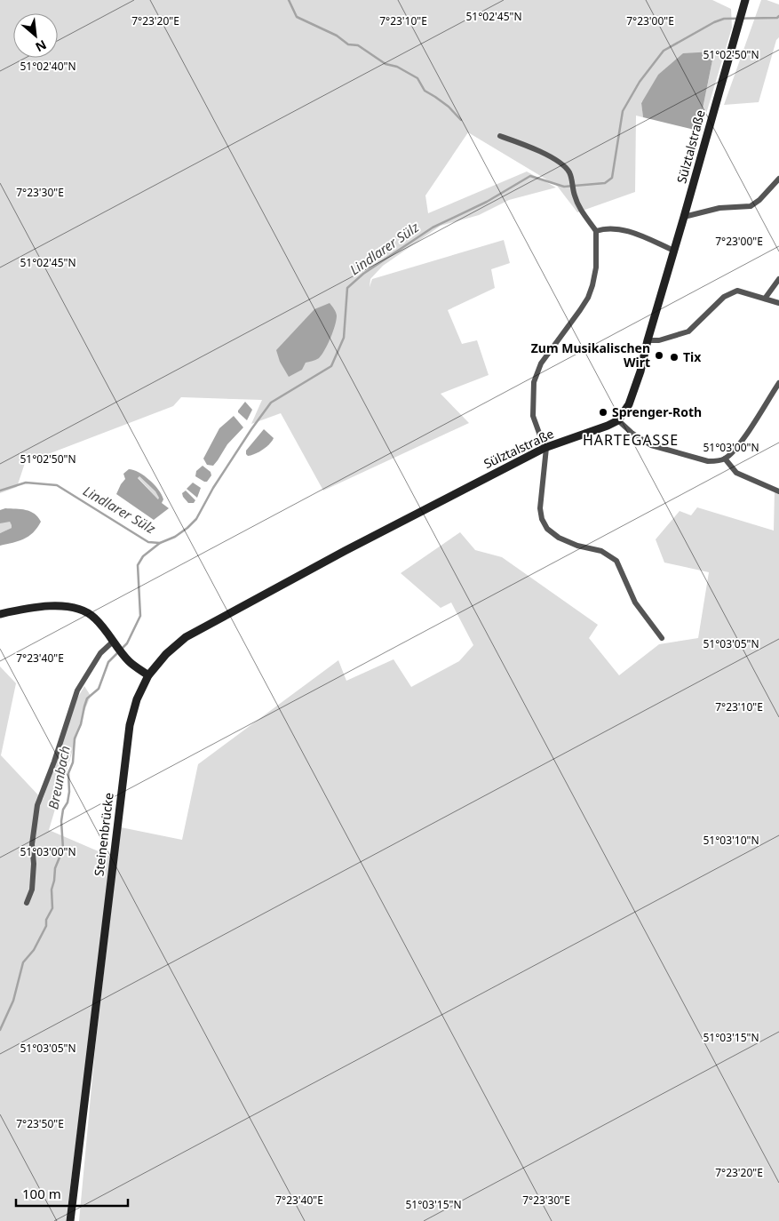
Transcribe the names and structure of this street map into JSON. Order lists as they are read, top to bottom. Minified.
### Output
{"streets":{"main road":["Sülztalstraße","Steinenbrücke"]},"crossings":[["Sülztalstraße","Steinenbrücke"]],"districts":["HARTEGASSE"],"water":["Lindlarer Sülz","Breunbach"],"places":["Zum Musikalischen Wirt","Tix","Sprenger-Roth"],"scale_bar":"100 m","north":"bottom right","coordinates":["51°02'45\"N","7°23'20\"E","7°23'10\"E","7°23'00\"E","51°02'50\"N","51°02'40\"N","7°23'30\"E","51°03'00\"N","51°03'05\"N","7°23'40\"E","51°03'10\"N","51°03'15\"N","7°23'50\"E"]}
